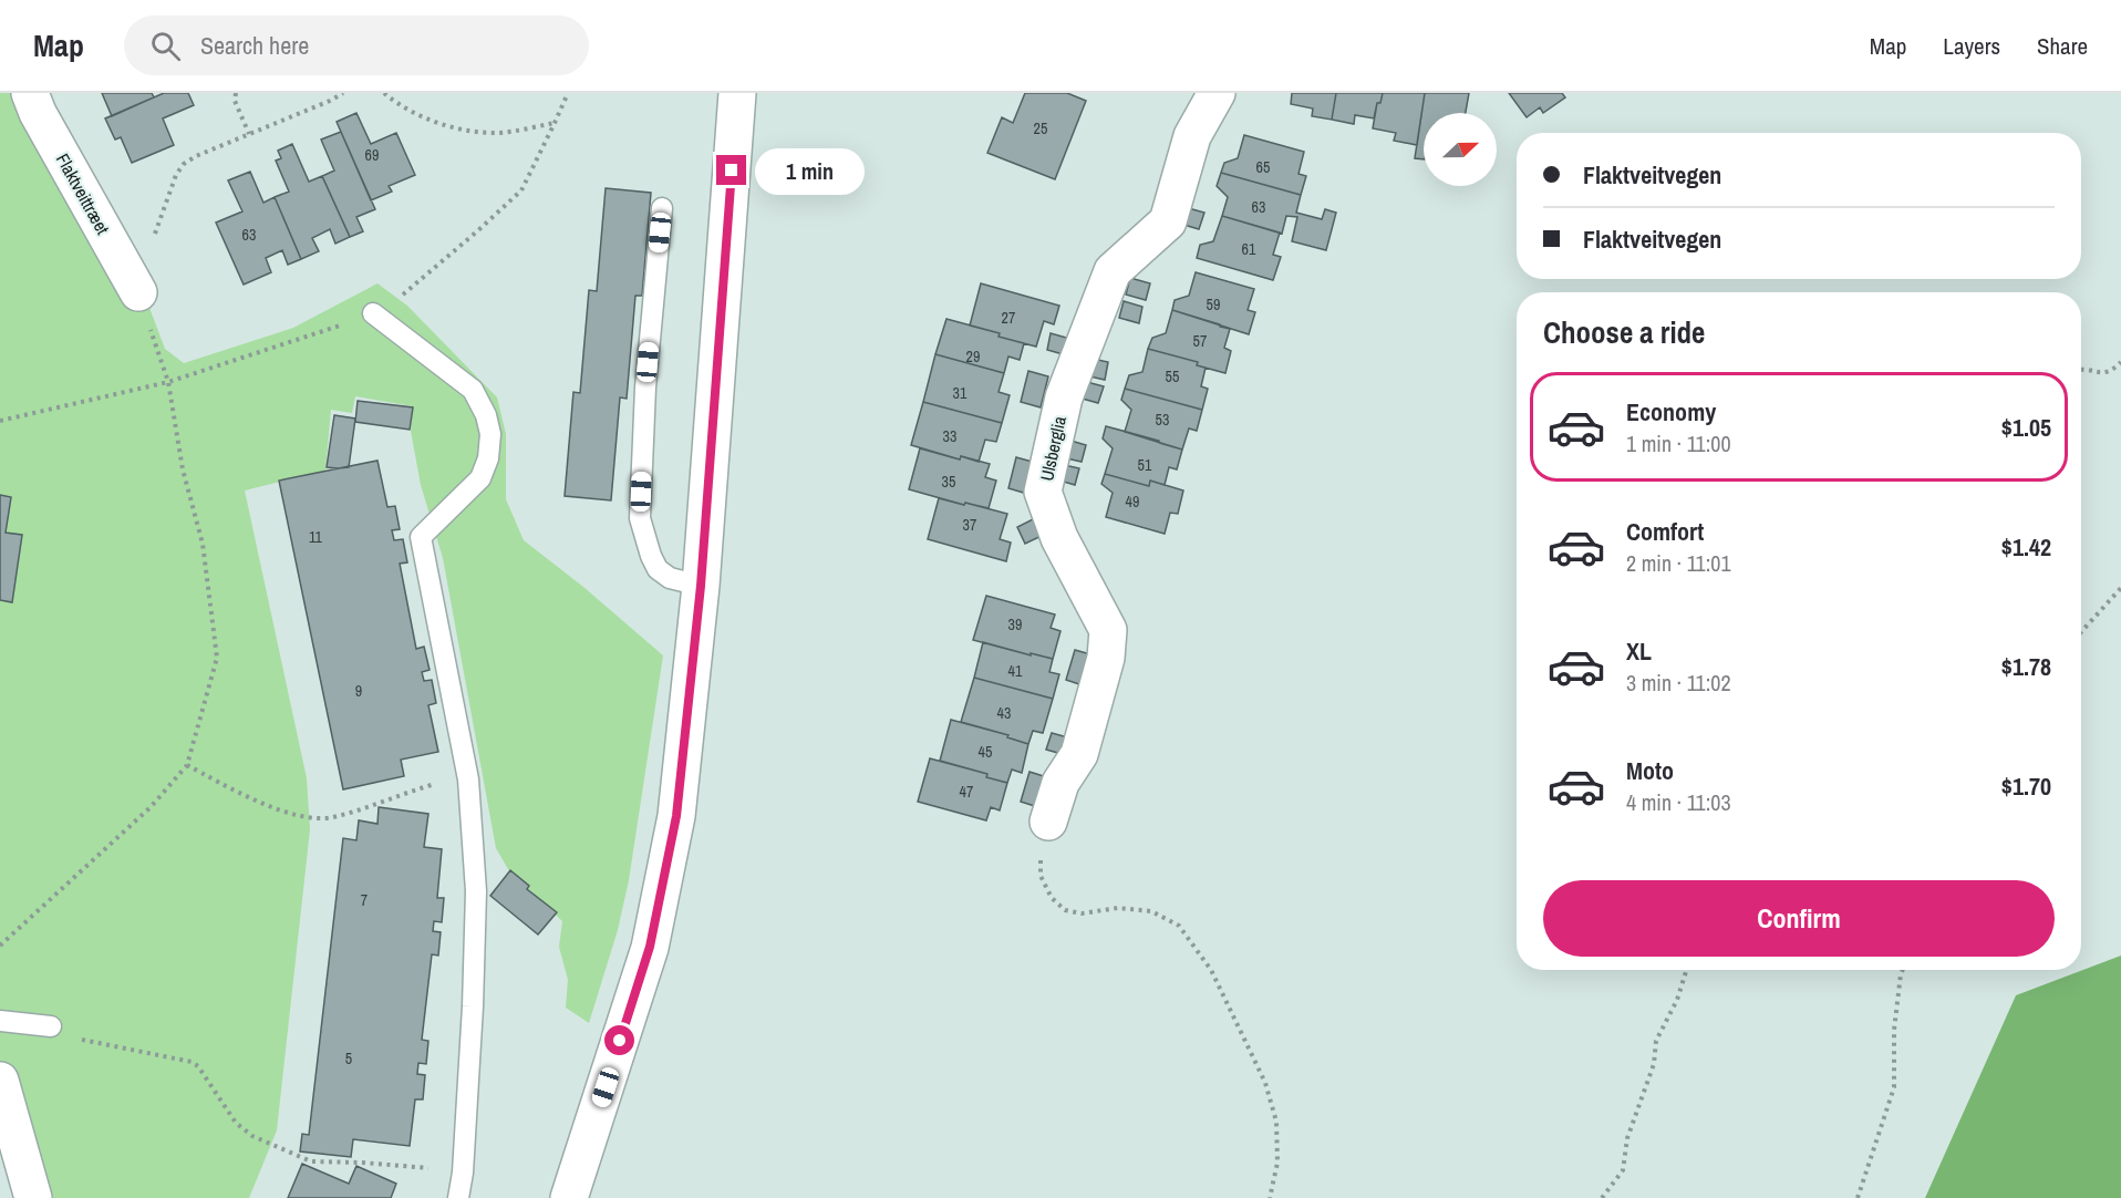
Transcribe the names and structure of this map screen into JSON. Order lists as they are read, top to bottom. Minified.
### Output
{"streets":{"street":["Flaktveittræet","Ulsberglia"]},"house_numbers":["25","69","65","63","63","61","59","27","57","29","55","31","53","33","51","35","49","37","11","39","41","9","43","45","47","7","5"],"north":"right","page":{"header":"Map","search":"Search here","nav":["Map","Layers","Share"],"banner":["Flaktveitvegen","Flaktveitvegen"],"bubble":"1 min","heading":"Choose a ride","list":[{"name":"Economy","note":"1 min · 11:00","value":"$1.05"},{"name":"Comfort","note":"2 min · 11:01","value":"$1.42"},{"name":"XL","note":"3 min · 11:02","value":"$1.78"},{"name":"Moto","note":"4 min · 11:03","value":"$1.70"}],"buttons":"Confirm"}}
